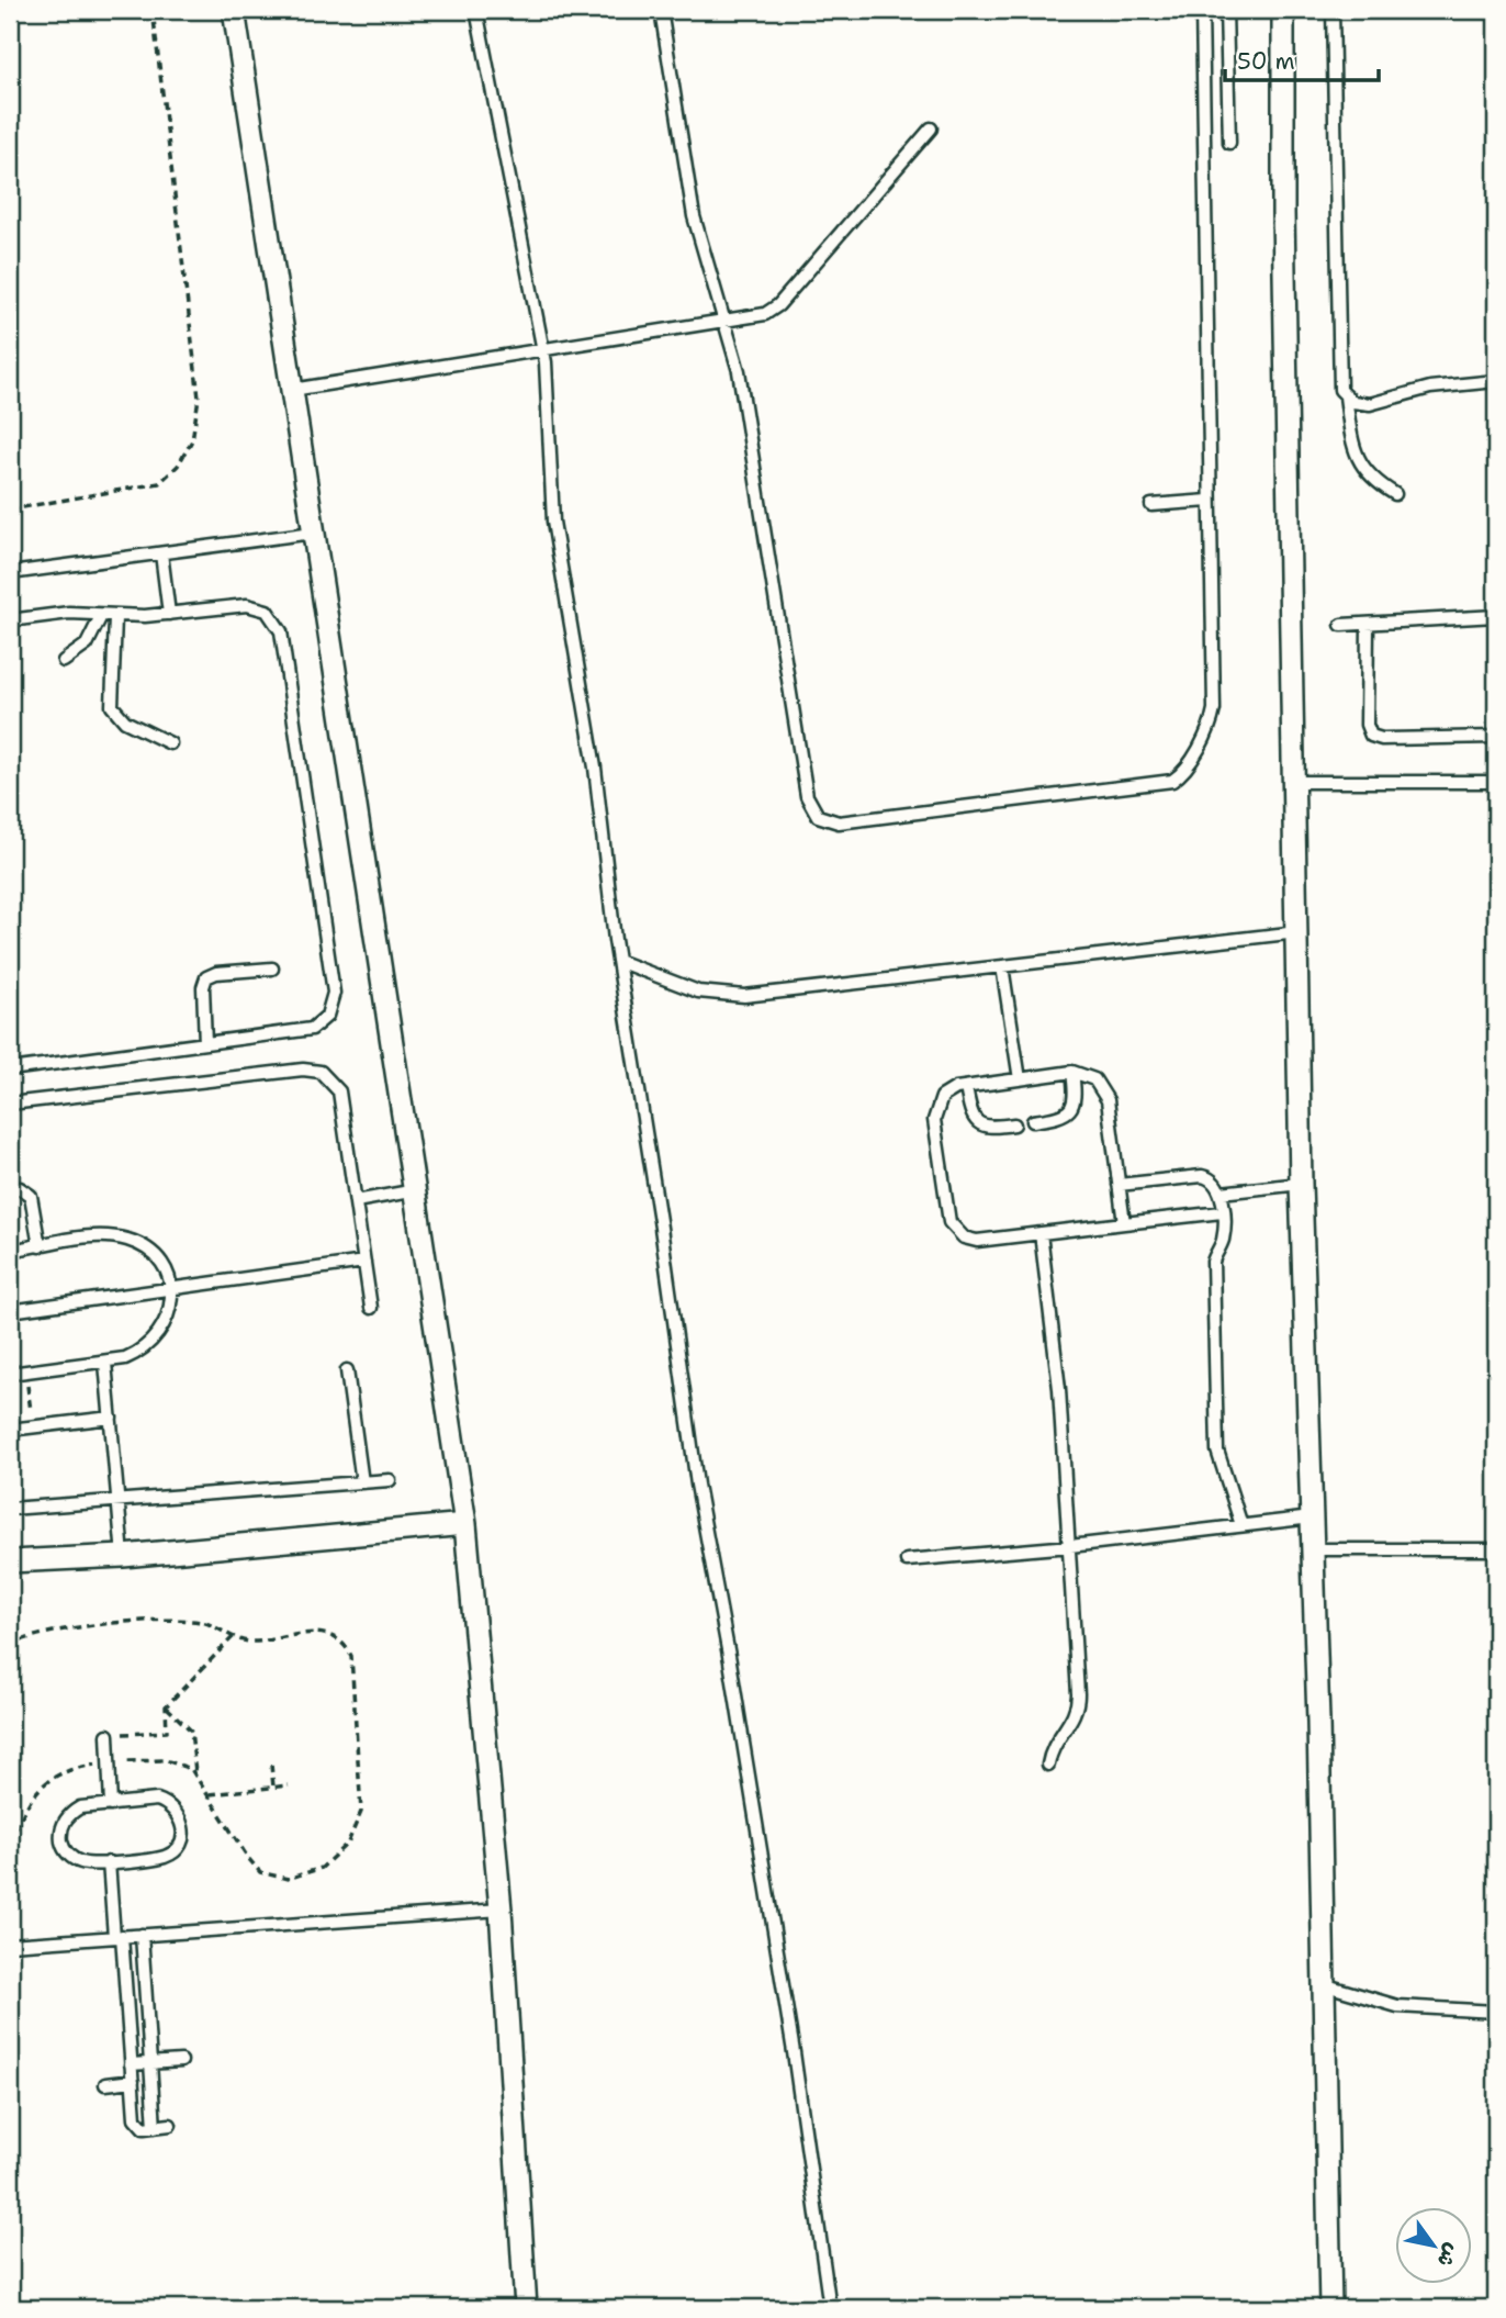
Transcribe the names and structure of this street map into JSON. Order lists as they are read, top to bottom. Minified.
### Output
{"scale_bar":"50 m","north":"bottom right"}
